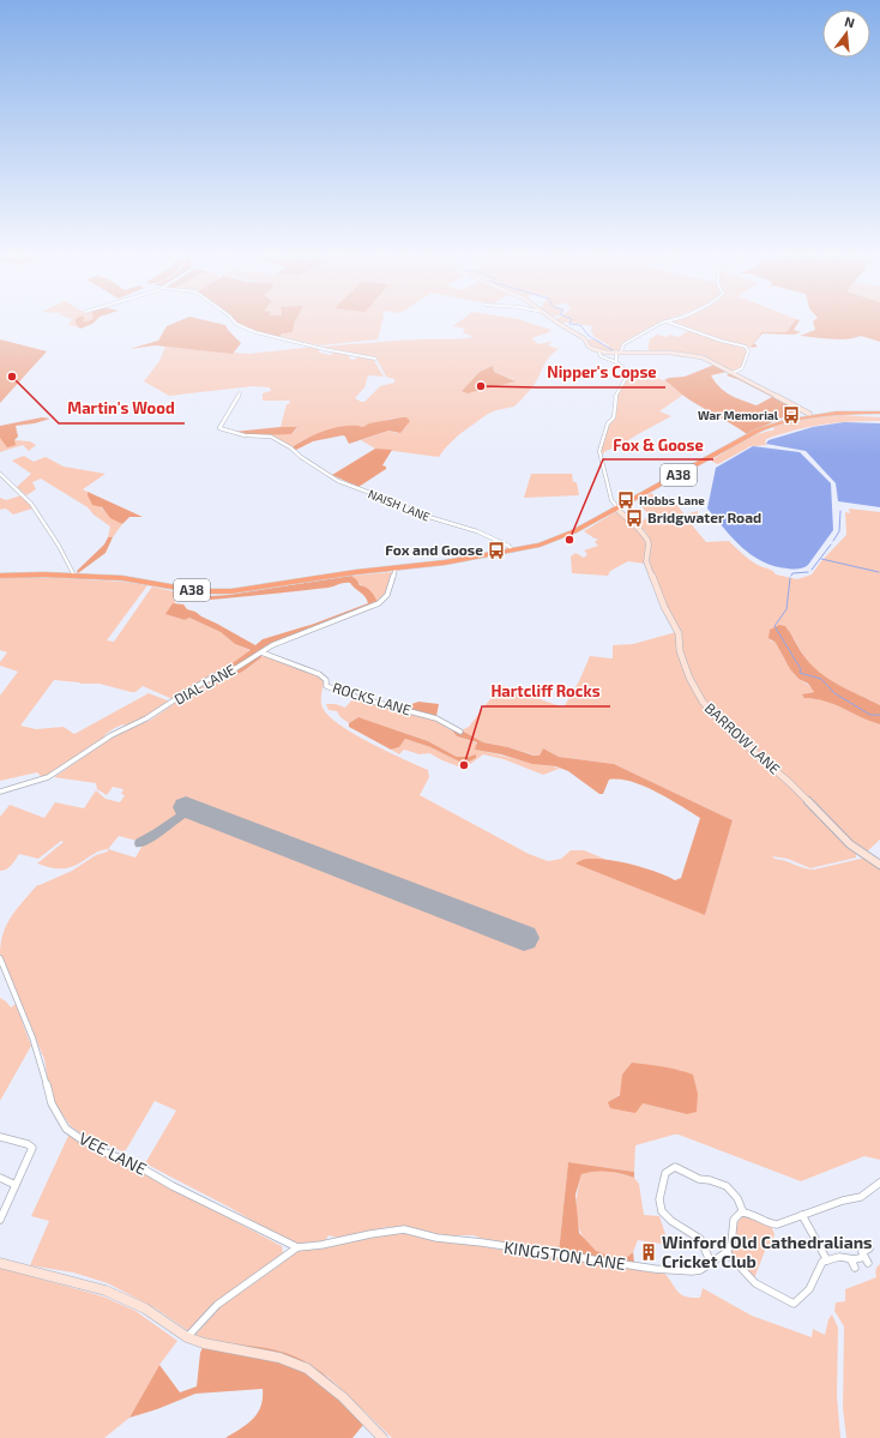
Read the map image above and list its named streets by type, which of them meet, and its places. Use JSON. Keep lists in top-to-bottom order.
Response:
{
  "streets": {
    "highway": ["A38"],
    "main road": ["BARROW LANE"],
    "street": [
      "NAISH LANE",
      "DIAL LANE",
      "ROCKS LANE",
      "VEE LANE",
      "KINGSTON LANE"
    ]
  },
  "crossings": [
    ["A38", "NAISH LANE"],
    ["A38", "DIAL LANE"],
    ["A38", "BARROW LANE"],
    ["DIAL LANE", "ROCKS LANE"],
    ["VEE LANE", "KINGSTON LANE"]
  ],
  "places": {
    "other": [
      "Martin's Wood",
      "Nipper's Copse",
      "Fox & Goose",
      "Hartcliff Rocks"
    ],
    "bus stop": [
      "War Memorial",
      "Hobbs Lane",
      "Bridgwater Road",
      "Fox and Goose"
    ],
    "building": ["Winford Old Cathedralians Cricket Club"]
  },
  "north": "top"
}
